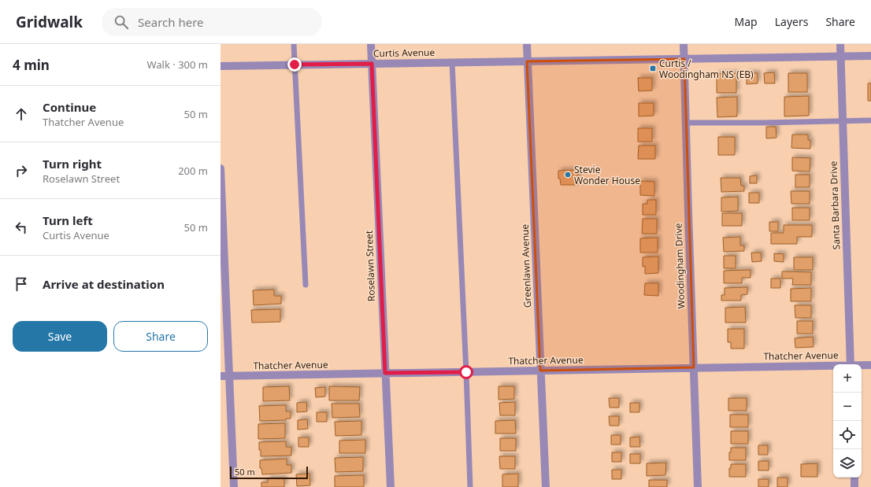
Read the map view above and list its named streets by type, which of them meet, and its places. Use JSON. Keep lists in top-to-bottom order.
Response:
{
  "streets": {
    "street": [
      "Curtis Avenue",
      "Santa Barbara Drive",
      "Roselawn Street",
      "Greenlawn Avenue",
      "Woodingham Drive",
      "Thatcher Avenue"
    ]
  },
  "crossings": [
    ["Curtis Avenue", "Santa Barbara Drive"],
    ["Curtis Avenue", "Roselawn Street"],
    ["Curtis Avenue", "Greenlawn Avenue"],
    ["Curtis Avenue", "Woodingham Drive"],
    ["Roselawn Street", "Thatcher Avenue"],
    ["Greenlawn Avenue", "Thatcher Avenue"],
    ["Woodingham Drive", "Thatcher Avenue"]
  ],
  "places": {
    "transit": ["Curtis / Woodingham NS (EB)"],
    "other": ["Stevie Wonder House"]
  },
  "scale_bar": "50 m",
  "page": {
    "header": "Gridwalk",
    "search": "Search here",
    "nav": ["Map", "Layers", "Share"],
    "heading": ["4 min", "Walk · 300 m"],
    "list": [
      ["Continue", "Thatcher Avenue", "50 m"],
      ["Turn right", "Roselawn Street", "200 m"],
      ["Turn left", "Curtis Avenue", "50 m"],
      "Arrive at destination"
    ],
    "buttons": ["Save", "Share"],
    "map_buttons": ["+", "−"],
    "scale": "50 m"
  }
}
